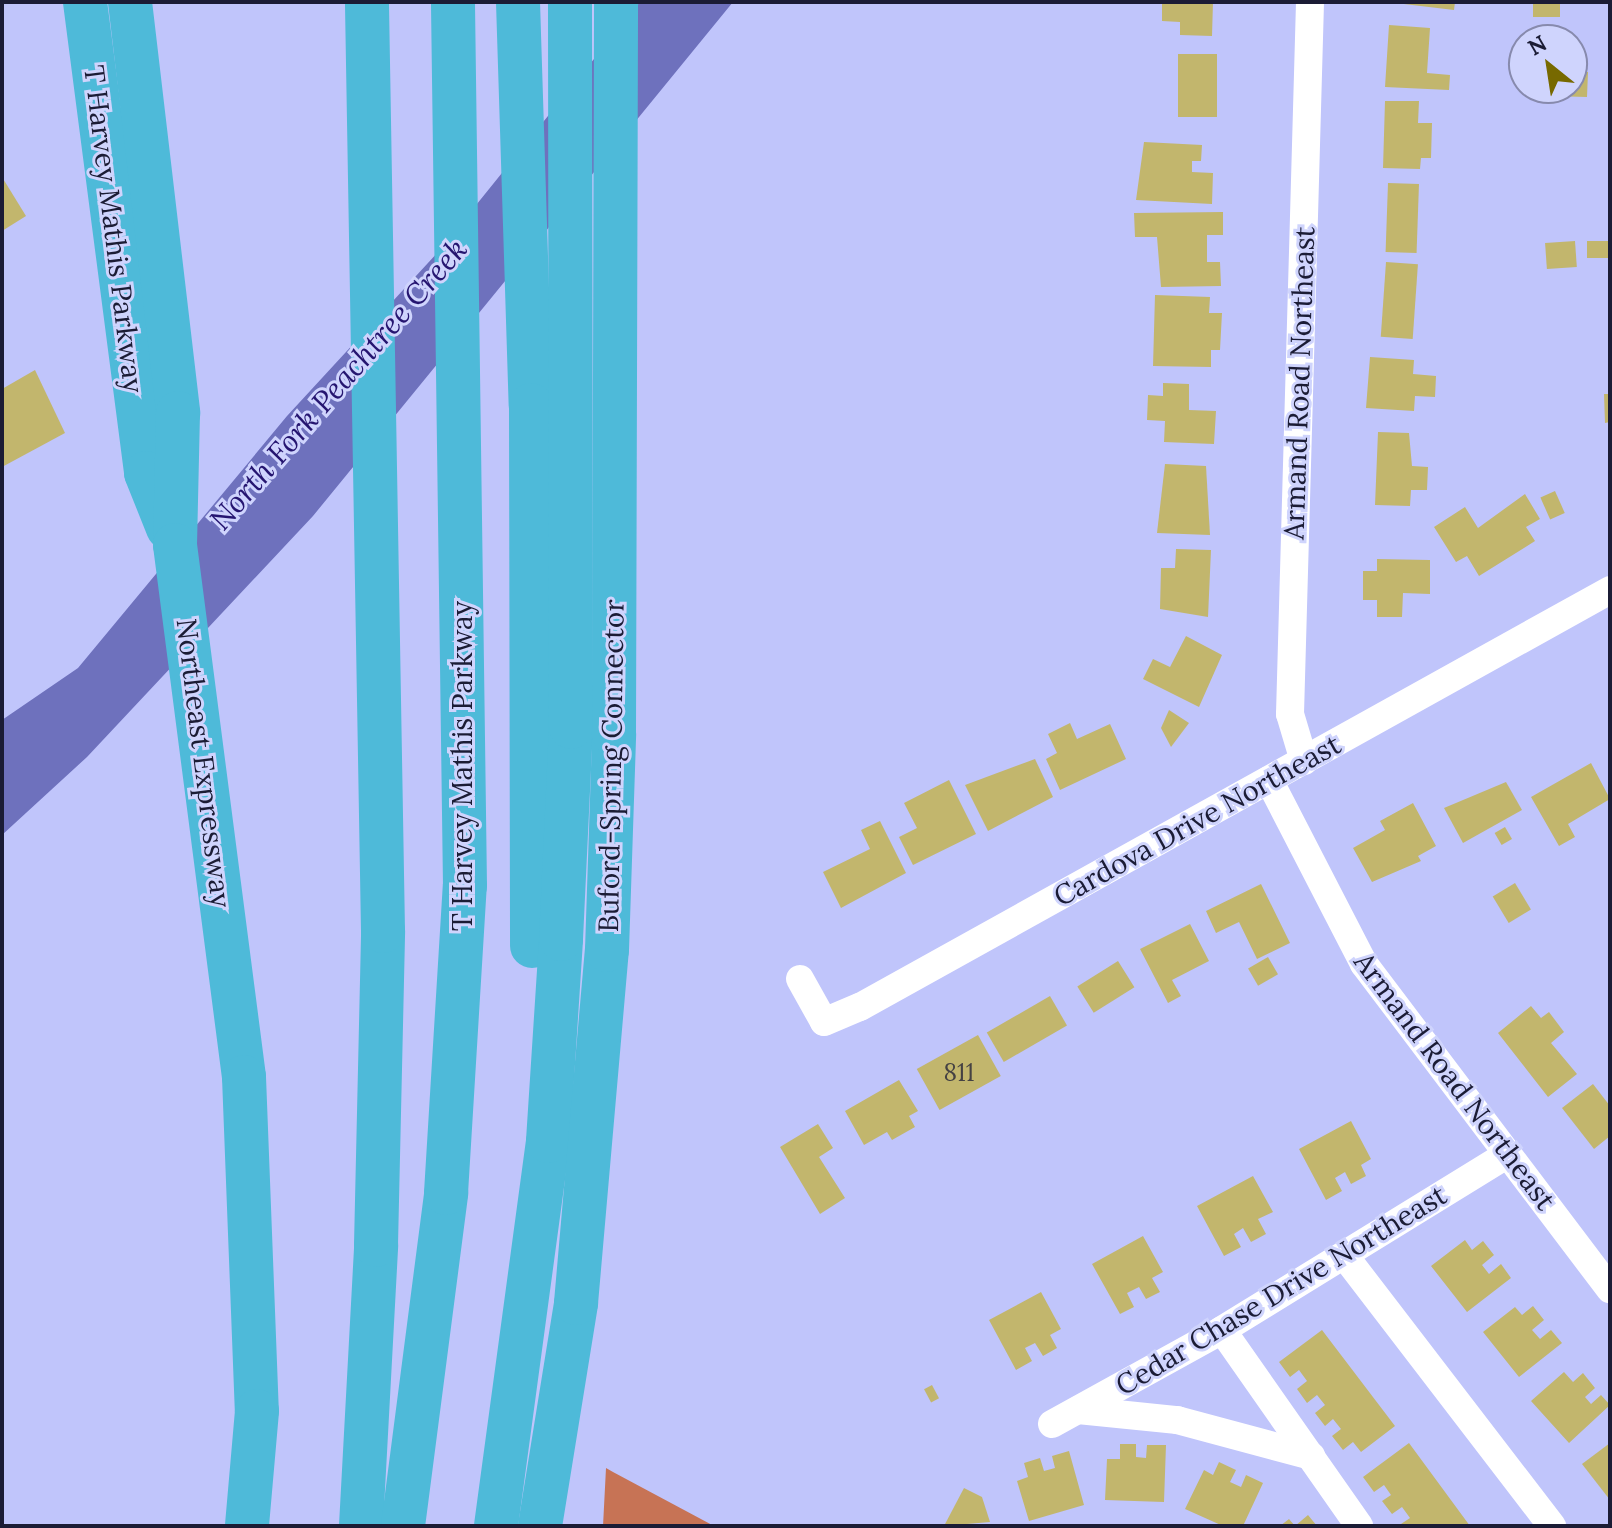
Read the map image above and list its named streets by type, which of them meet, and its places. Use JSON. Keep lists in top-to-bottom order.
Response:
{
  "streets": {
    "highway": ["T Harvey Mathis Parkway", "Northeast Expressway", "Buford-Spring Connector"],
    "street": ["Armand Road Northeast", "Cardova Drive Northeast", "Cedar Chase Drive Northeast"]
  },
  "crossings": [
    ["T Harvey Mathis Parkway", "Northeast Expressway"],
    ["Armand Road Northeast", "Cardova Drive Northeast"],
    ["Armand Road Northeast", "Cedar Chase Drive Northeast"]
  ],
  "water": ["North Fork Peachtree Creek"],
  "house_numbers": ["811"],
  "north": "top left"
}
